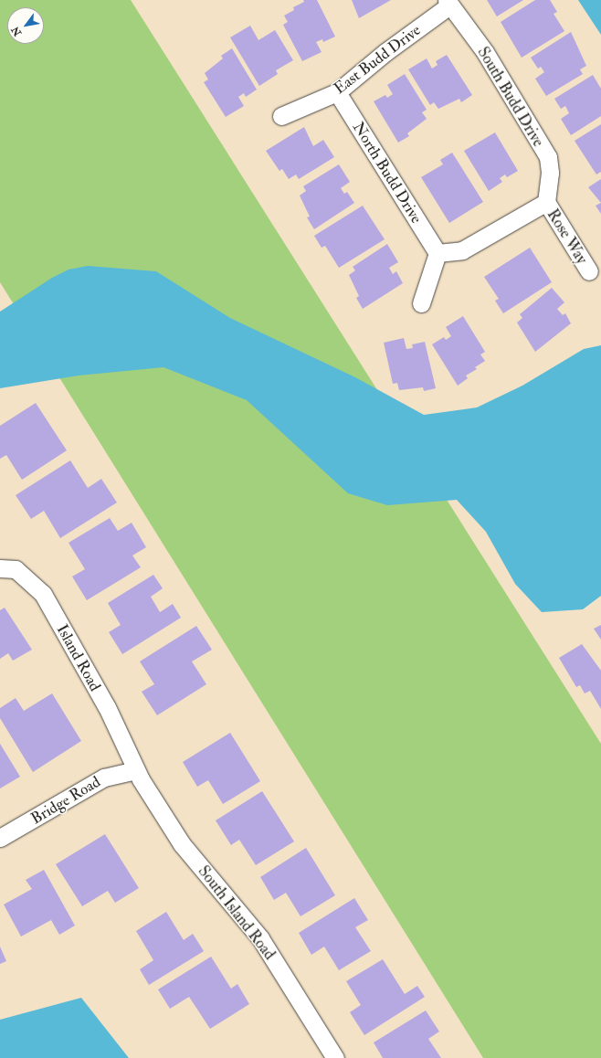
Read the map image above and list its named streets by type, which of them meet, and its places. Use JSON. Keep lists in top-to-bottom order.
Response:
{
  "streets": {
    "street": [
      "East Budd Drive",
      "South Budd Drive",
      "North Budd Drive",
      "Rose Way",
      "Island Road",
      "Bridge Road",
      "South Island Road"
    ]
  },
  "crossings": [
    ["East Budd Drive", "South Budd Drive"],
    ["East Budd Drive", "North Budd Drive"],
    ["South Budd Drive", "Rose Way"],
    ["Island Road", "Bridge Road"],
    ["Island Road", "South Island Road"],
    ["Bridge Road", "South Island Road"]
  ],
  "north": "bottom left"
}
